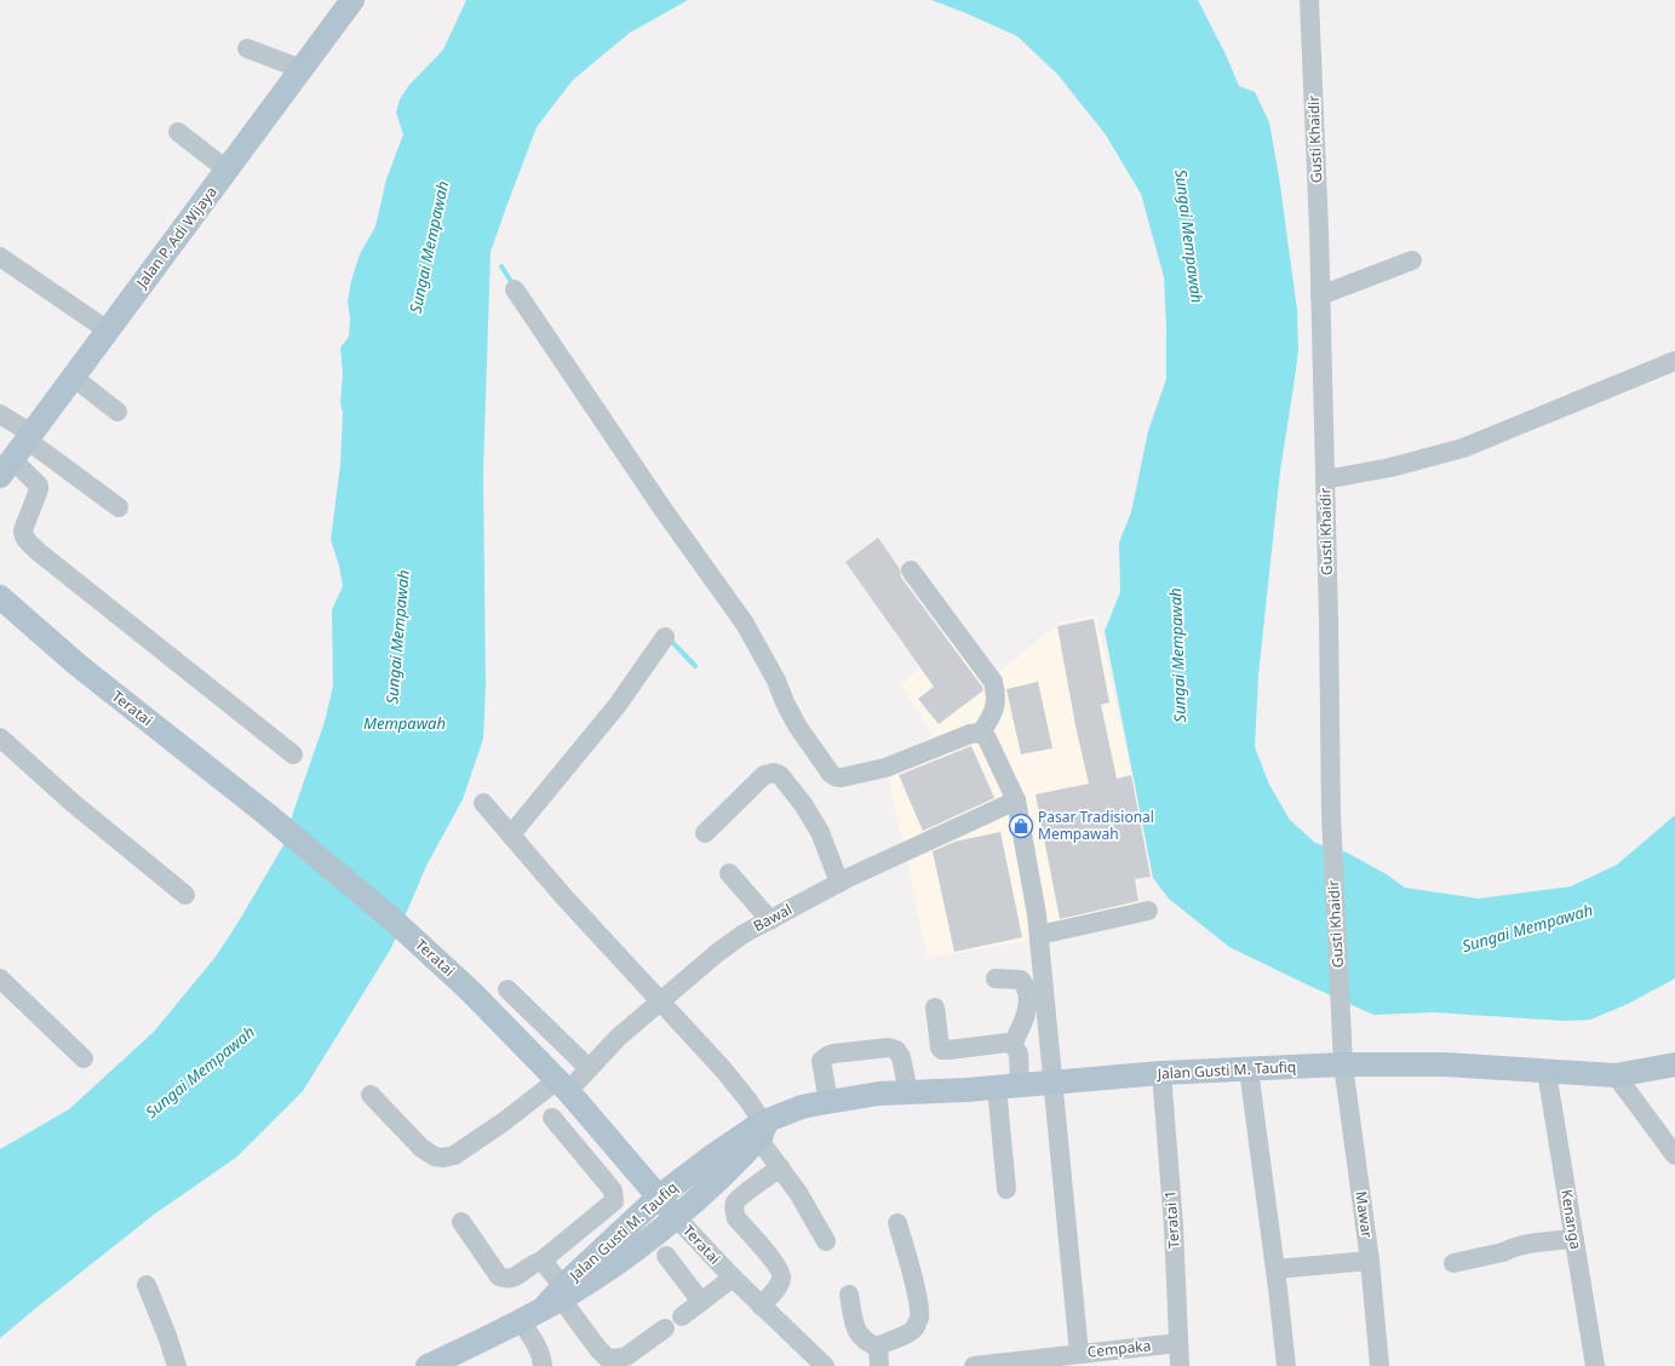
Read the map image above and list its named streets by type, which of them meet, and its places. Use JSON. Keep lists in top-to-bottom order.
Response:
{
  "streets": {
    "main road": ["Jalan P. Adi Wijaya", "Teratai", "Jalan Gusti M. Taufiq"],
    "street": [
      "Gusti Khaidir",
      "Bawal",
      "Mawar",
      "Teratai 1",
      "Kenanga",
      "Cempaka"
    ]
  },
  "crossings": [
    ["Gusti Khaidir", "Jalan Gusti M. Taufiq"],
    ["Gusti Khaidir", "Mawar"],
    ["Teratai", "Bawal"],
    ["Teratai", "Jalan Gusti M. Taufiq"],
    ["Jalan Gusti M. Taufiq", "Mawar"],
    ["Jalan Gusti M. Taufiq", "Teratai 1"],
    ["Jalan Gusti M. Taufiq", "Kenanga"],
    ["Teratai 1", "Cempaka"]
  ],
  "water": ["Sungai Mempawah", "Mempawah"],
  "places": {
    "shop": ["Pasar Tradisional Mempawah"]
  }
}
